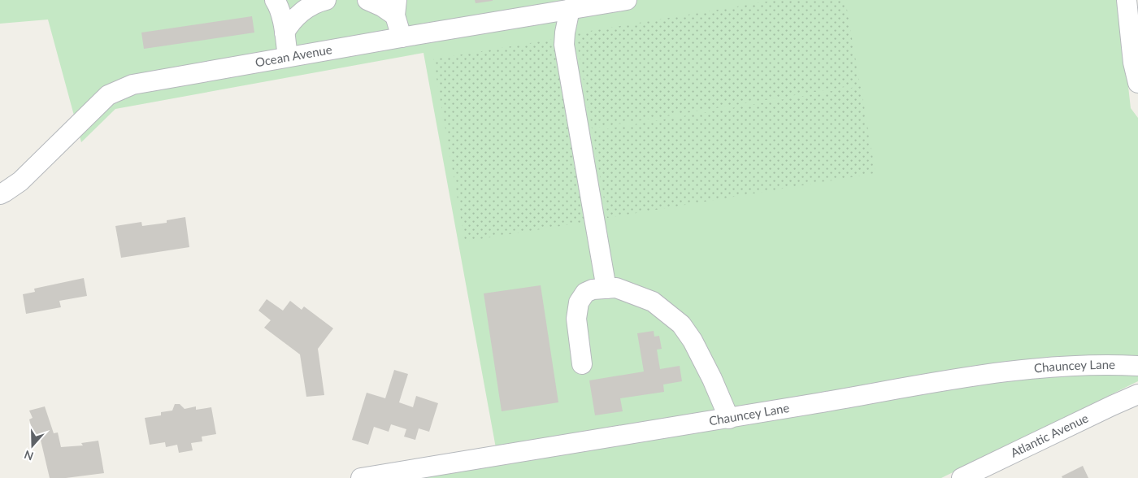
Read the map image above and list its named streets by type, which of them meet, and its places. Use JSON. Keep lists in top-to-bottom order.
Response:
{
  "streets": {
    "street": ["Ocean Avenue", "Chauncey Lane", "Atlantic Avenue"]
  },
  "north": "bottom"
}
